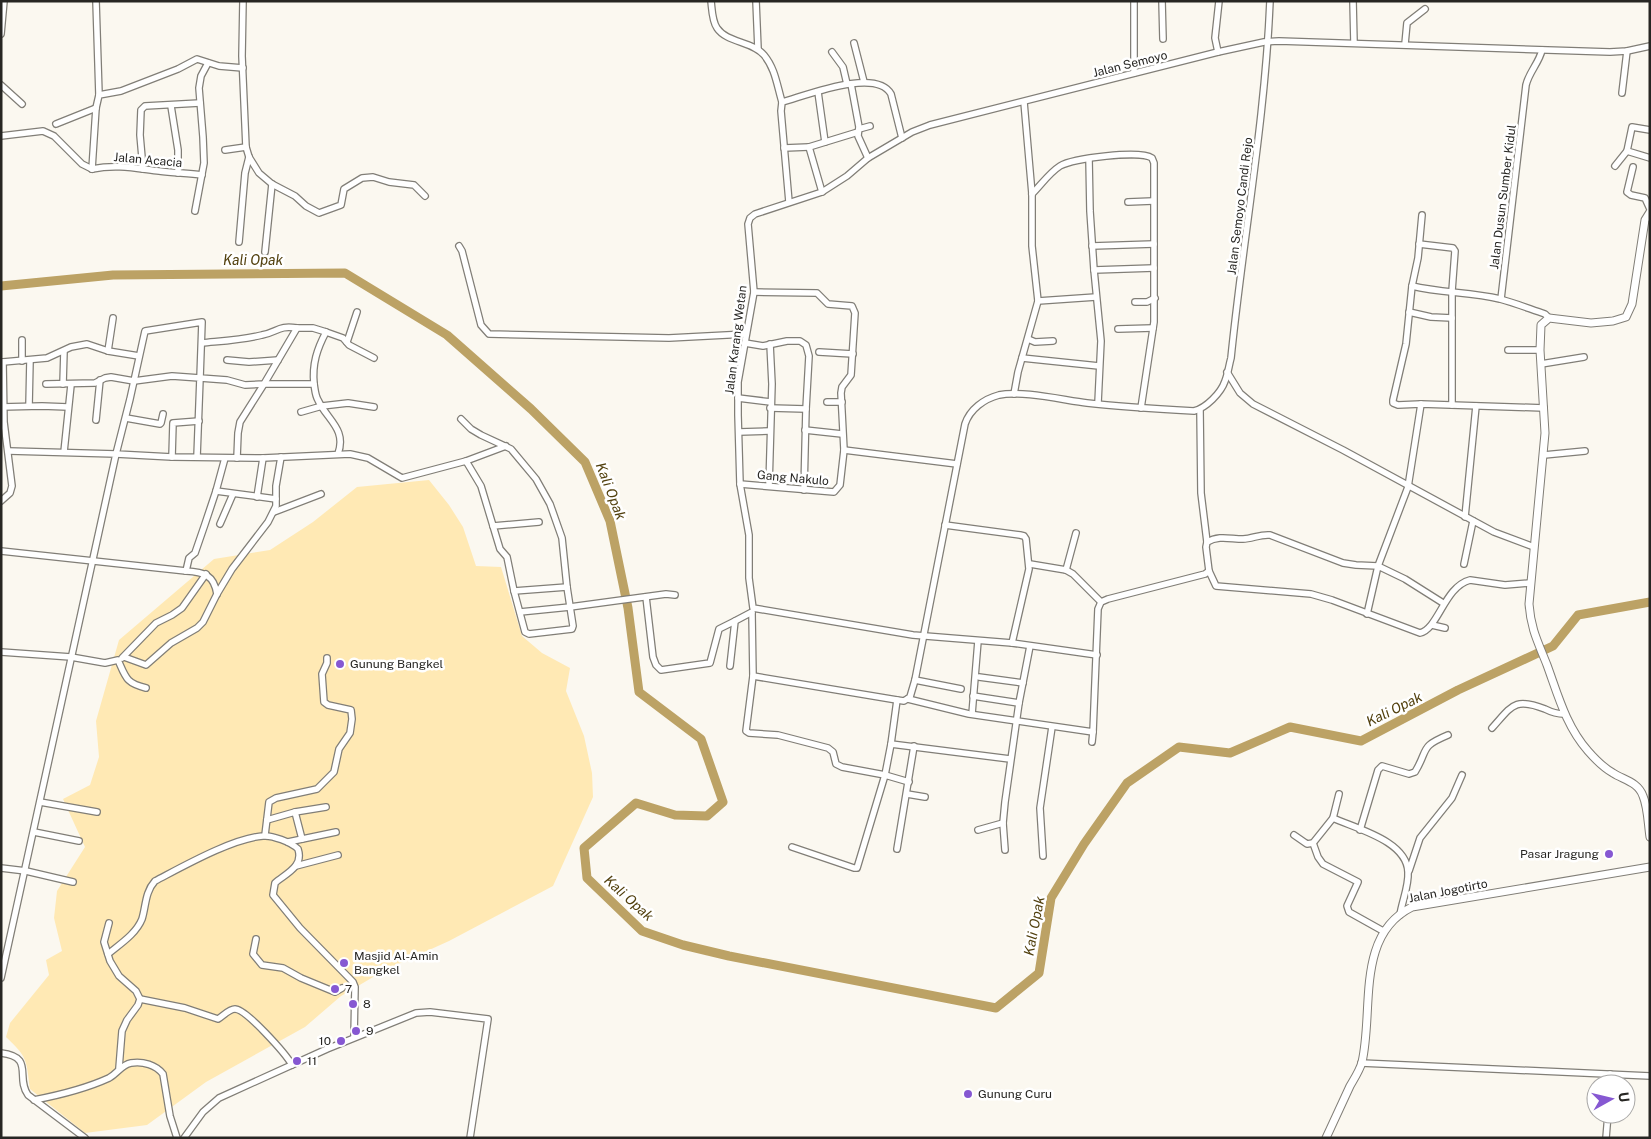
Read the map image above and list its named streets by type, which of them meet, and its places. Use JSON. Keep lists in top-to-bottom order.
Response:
{
  "streets": {
    "street": [
      "Jalan Semoyo",
      "Jalan Acacia",
      "Jalan Dusun Sumber Kidul",
      "Jalan Semoyo Candi Rejo",
      "Jalan Karang Wetan",
      "Gang Nakulo",
      "Jalan Jogotirto"
    ]
  },
  "crossings": [
    ["Jalan Semoyo", "Jalan Dusun Sumber Kidul"],
    ["Jalan Semoyo", "Jalan Semoyo Candi Rejo"],
    ["Jalan Semoyo", "Jalan Karang Wetan"],
    ["Jalan Karang Wetan", "Gang Nakulo"]
  ],
  "water": ["Kali Opak"],
  "places": [
    "Gunung Bangkel",
    "Pasar Jragung",
    "Masjid Al-Amin Bangkel",
    "7",
    "8",
    "9",
    "10",
    "11",
    "Gunung Curu"
  ],
  "north": "right"
}
